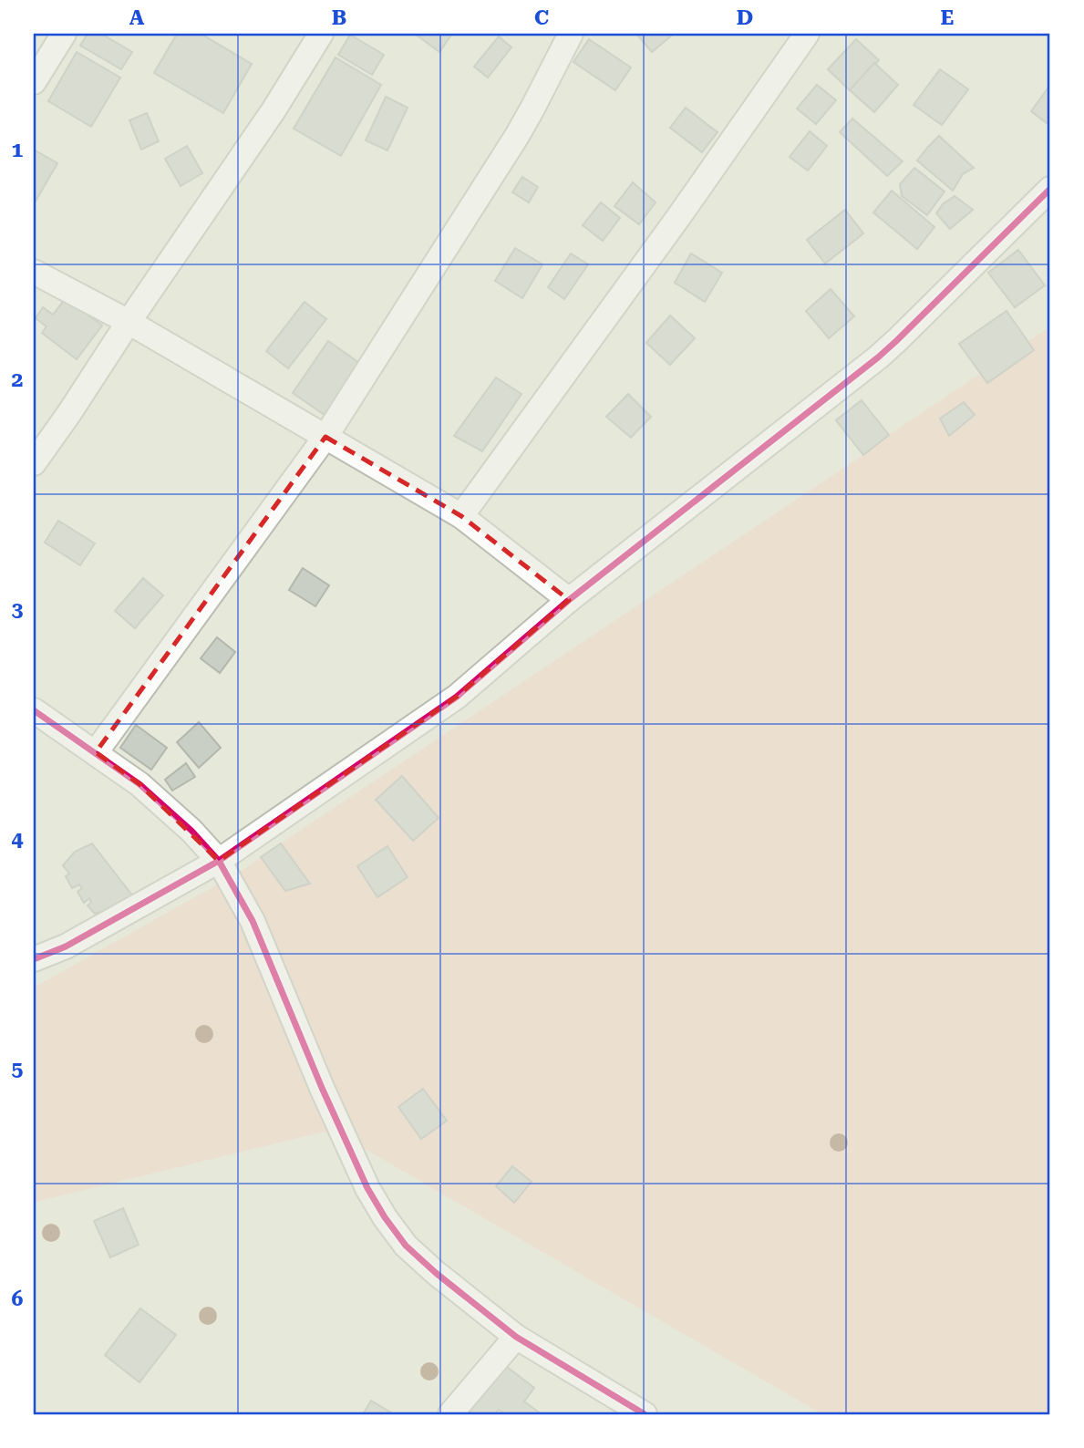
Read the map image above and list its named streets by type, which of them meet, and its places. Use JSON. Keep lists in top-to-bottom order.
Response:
{
  "grid": {
    "columns": [
      "A",
      "B",
      "C",
      "D",
      "E"
    ],
    "rows": [
      "1",
      "2",
      "3",
      "4",
      "5",
      "6"
    ]
  }
}
